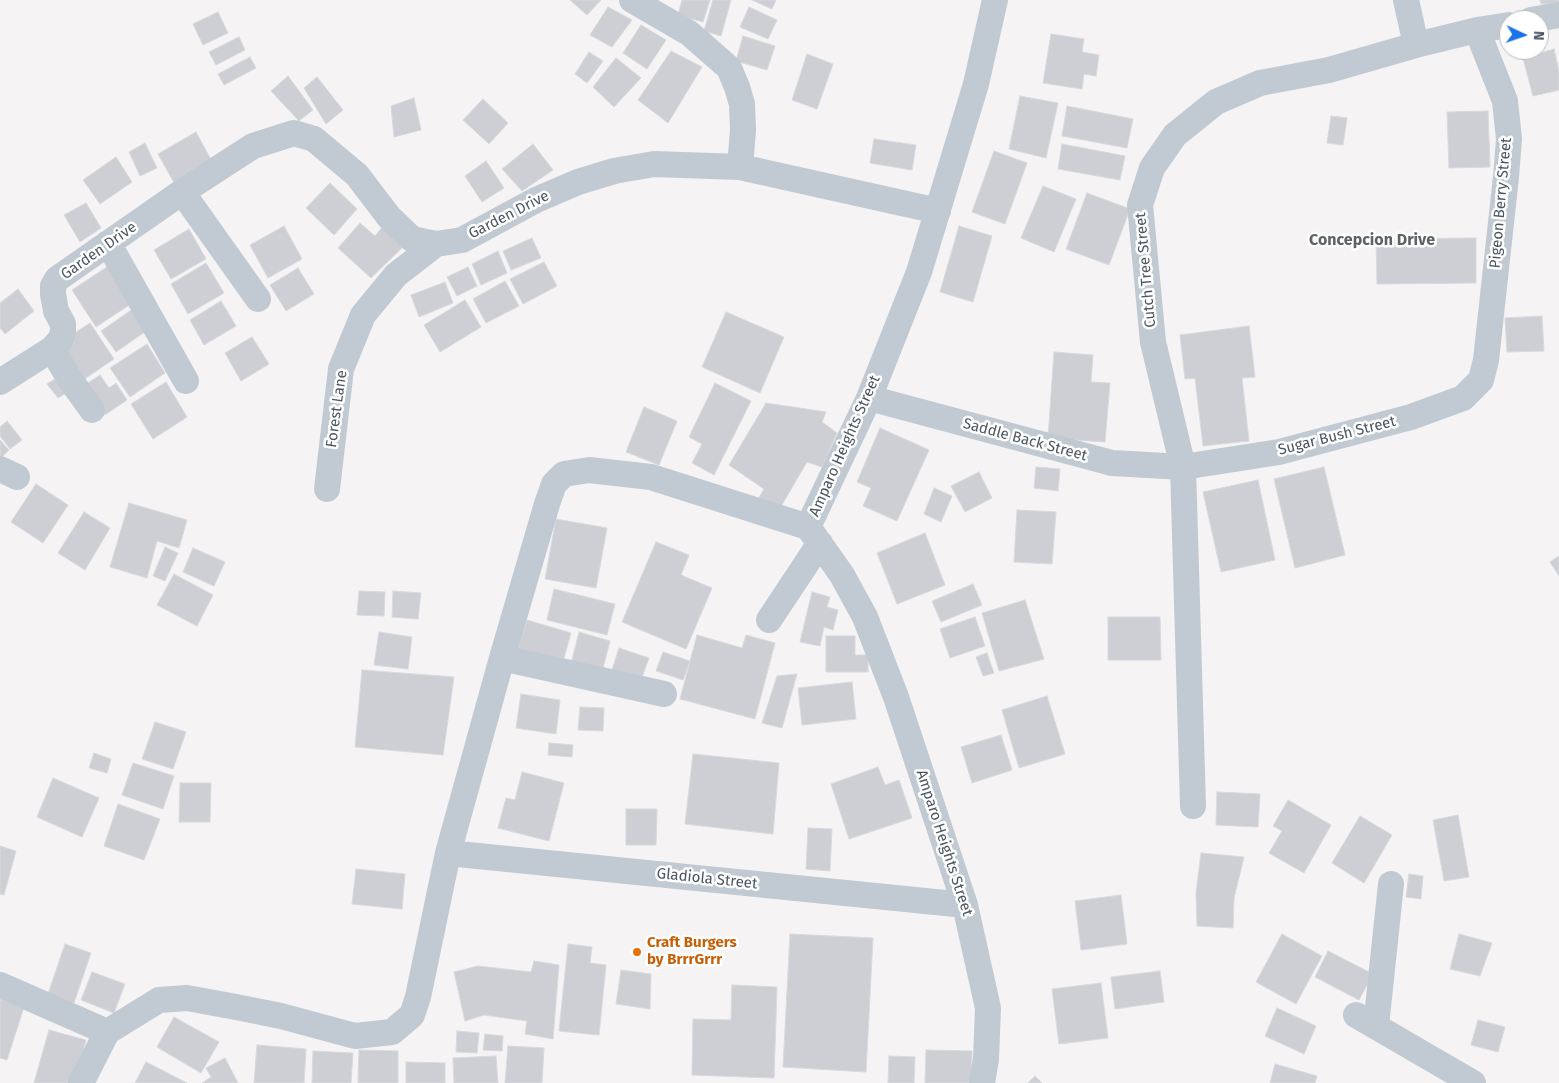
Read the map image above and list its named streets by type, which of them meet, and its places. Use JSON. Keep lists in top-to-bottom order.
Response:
{
  "streets": {
    "street": [
      "Pigeon Berry Street",
      "Garden Drive",
      "Cutch Tree Street",
      "Forest Lane",
      "Sugar Bush Street",
      "Saddle Back Street",
      "Amparo Heights Street",
      "Gladiola Street"
    ]
  },
  "crossings": [
    ["Pigeon Berry Street", "Cutch Tree Street"],
    ["Pigeon Berry Street", "Sugar Bush Street"],
    ["Garden Drive", "Forest Lane"],
    ["Garden Drive", "Amparo Heights Street"],
    ["Cutch Tree Street", "Sugar Bush Street"],
    ["Cutch Tree Street", "Saddle Back Street"],
    ["Sugar Bush Street", "Saddle Back Street"],
    ["Saddle Back Street", "Amparo Heights Street"],
    ["Amparo Heights Street", "Gladiola Street"]
  ],
  "districts": ["Concepcion Drive"],
  "places": ["Craft Burgers by BrrrGrrr"],
  "north": "right"
}
